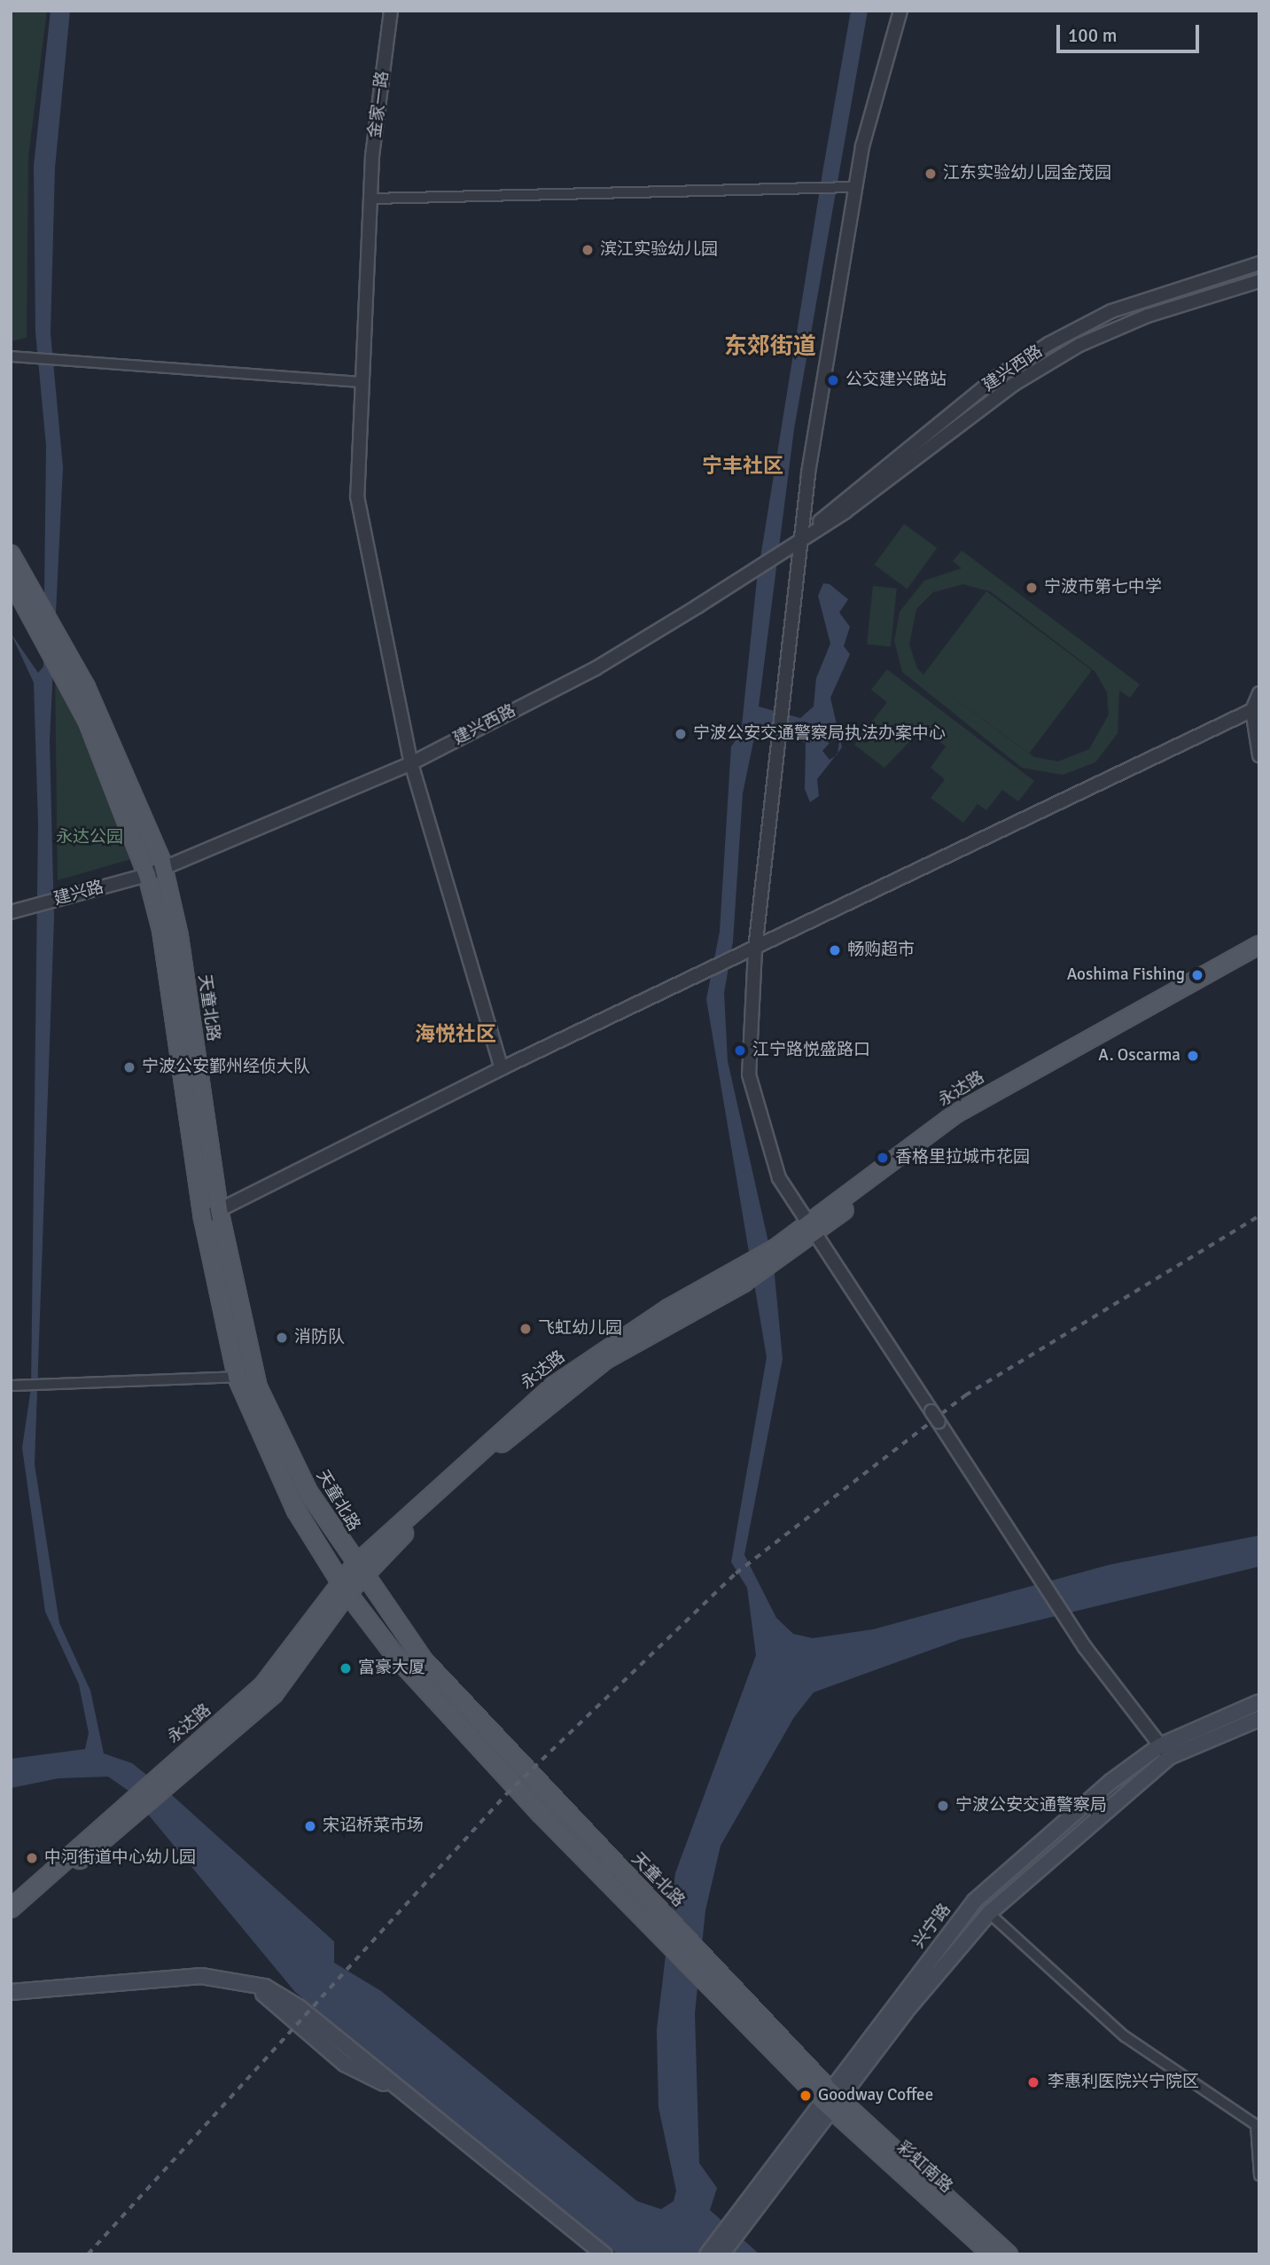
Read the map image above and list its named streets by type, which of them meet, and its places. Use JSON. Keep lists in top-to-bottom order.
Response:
{
  "streets": {
    "main road": [
      "天童北路",
      "永达路",
      "兴宁路",
      "彩虹南路"
    ],
    "street": ["金家一路", "建兴西路", "建兴路"]
  },
  "crossings": [
    ["金家一路", "建兴西路"],
    ["建兴西路", "建兴路"],
    ["建兴西路", "天童北路"],
    ["建兴路", "天童北路"],
    ["天童北路", "永达路"],
    ["天童北路", "兴宁路"],
    ["天童北路", "彩虹南路"],
    ["兴宁路", "彩虹南路"]
  ],
  "districts": ["东郊街道", "宁丰社区", "海悦社区"],
  "parks": ["永达公园"],
  "places": [
    "江东实验幼儿园金茂园",
    "滨江实验幼儿园",
    "公交建兴路站",
    "宁波市第七中学",
    "宁波公安交通警察局执法办案中心",
    "畅购超市",
    "Aoshima Fishing",
    "江宁路悦盛路口",
    "A. Oscarma",
    "宁波公安鄞州经侦大队",
    "香格里拉城市花园",
    "飞虹幼儿园",
    "消防队",
    "富豪大厦",
    "宁波公安交通警察局",
    "宋诏桥菜市场",
    "中河街道中心幼儿园",
    "李惠利医院兴宁院区",
    "Goodway Coffee"
  ],
  "scale_bar": "100 m"
}
